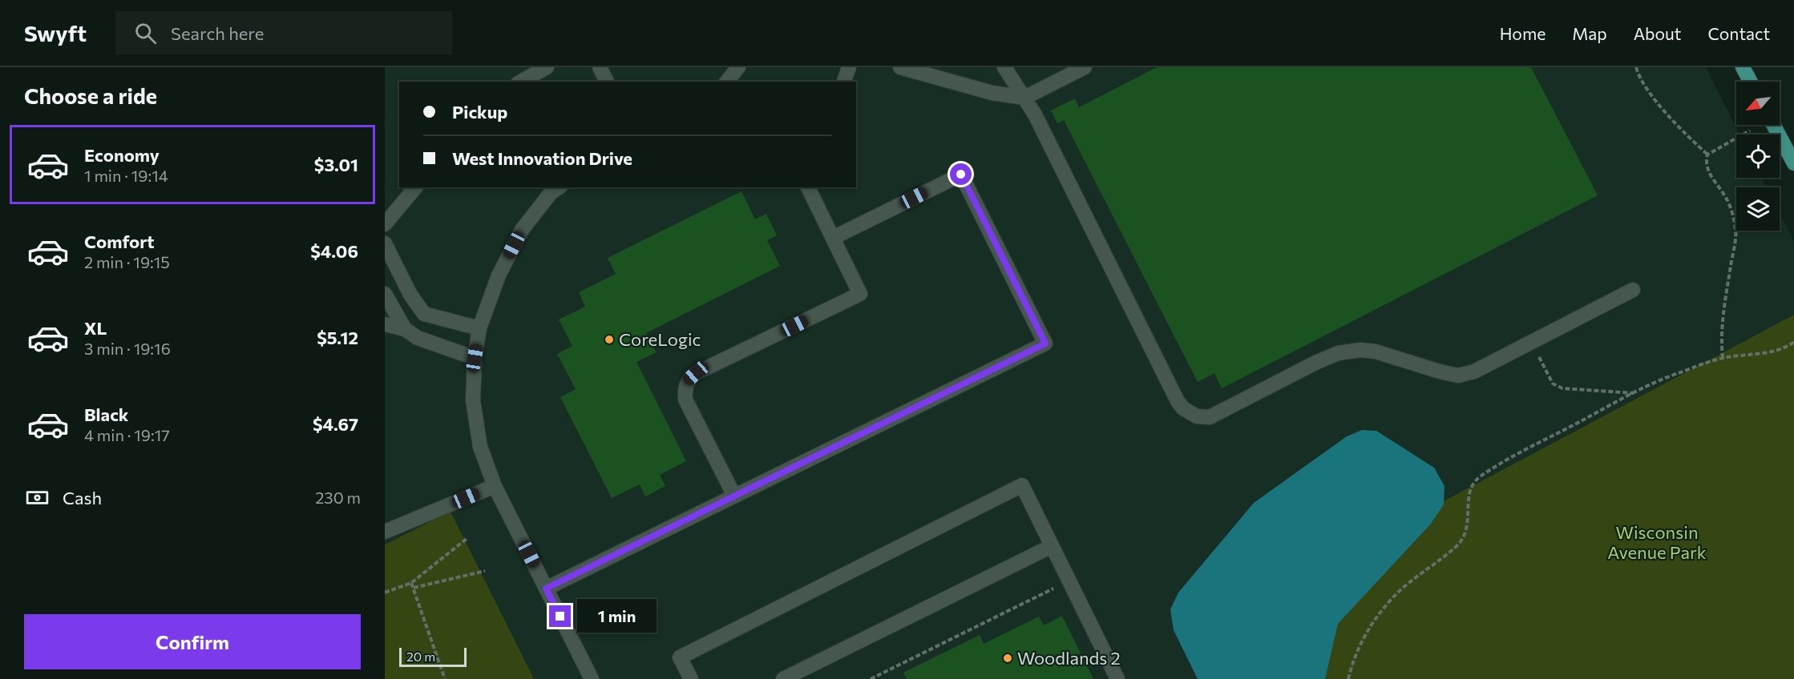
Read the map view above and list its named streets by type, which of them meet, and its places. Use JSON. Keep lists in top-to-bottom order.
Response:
{
  "parks": ["Wisconsin Avenue Park"],
  "places": ["CoreLogic", "Woodlands 2"],
  "scale_bar": "20 m",
  "north": "bottom left",
  "page": {
    "header": "Swyft",
    "search": "Search here",
    "nav": [
      "Home",
      "Map",
      "About",
      "Contact"
    ],
    "heading": "Choose a ride",
    "banner": ["Pickup", "West Innovation Drive"],
    "list": [
      {
        "name": "Economy",
        "note": "1 min · 19:14",
        "value": "$3.01"
      },
      {
        "name": "Comfort",
        "note": "2 min · 19:15",
        "value": "$4.06"
      },
      {
        "name": "XL",
        "note": "3 min · 19:16",
        "value": "$5.12"
      },
      {
        "name": "Black",
        "note": "4 min · 19:17",
        "value": "$4.67"
      }
    ],
    "pay": ["Cash", "230 m"],
    "bubble": "1 min",
    "buttons": "Confirm",
    "scale": "20 m"
  }
}
